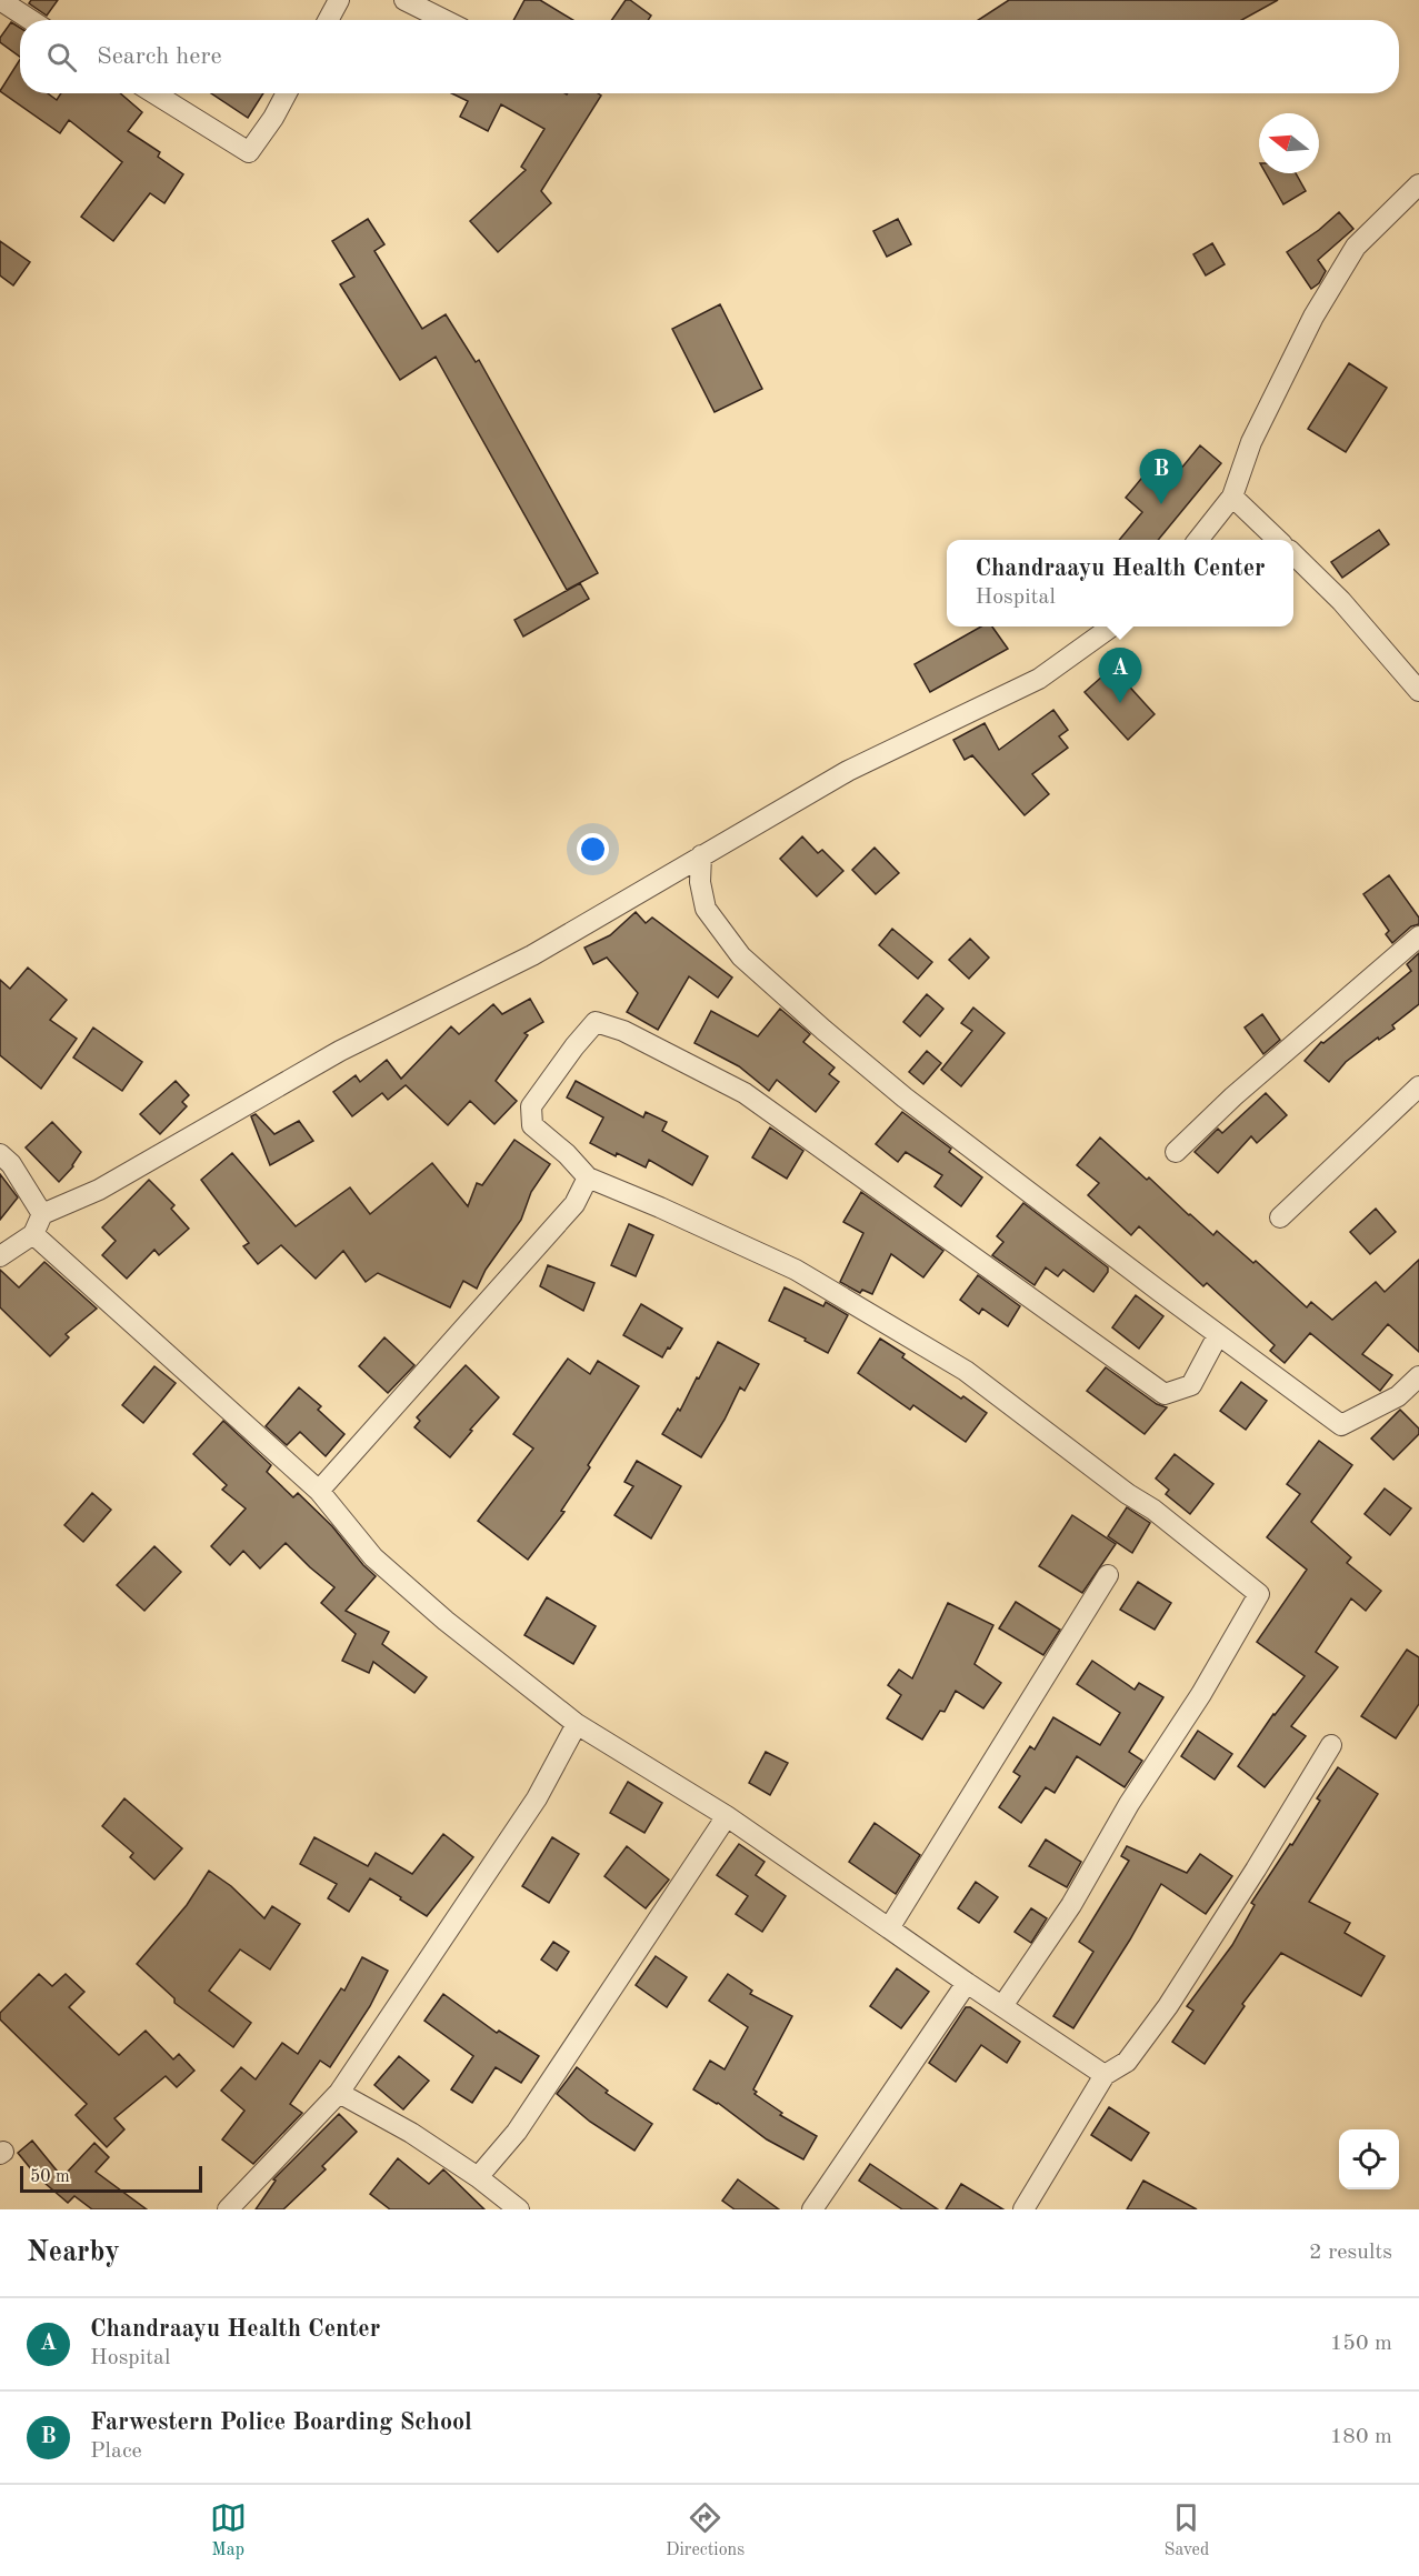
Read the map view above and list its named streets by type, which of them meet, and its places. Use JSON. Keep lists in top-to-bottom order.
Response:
{
  "scale_bar": "50 m",
  "north": "left",
  "page": {
    "search": "Search here",
    "pins": ["B", "A"],
    "popup": ["Chandraayu Health Center", "Hospital"],
    "scale": "50 m",
    "heading": ["Nearby", "2 results"],
    "list": [
      {
        "mark": "A",
        "name": "Chandraayu Health Center",
        "note": "Hospital",
        "value": "150 m"
      },
      {
        "mark": "B",
        "name": "Farwestern Police Boarding School",
        "note": "Place",
        "value": "180 m"
      }
    ],
    "nav": ["Map", "Directions", "Saved"]
  }
}
